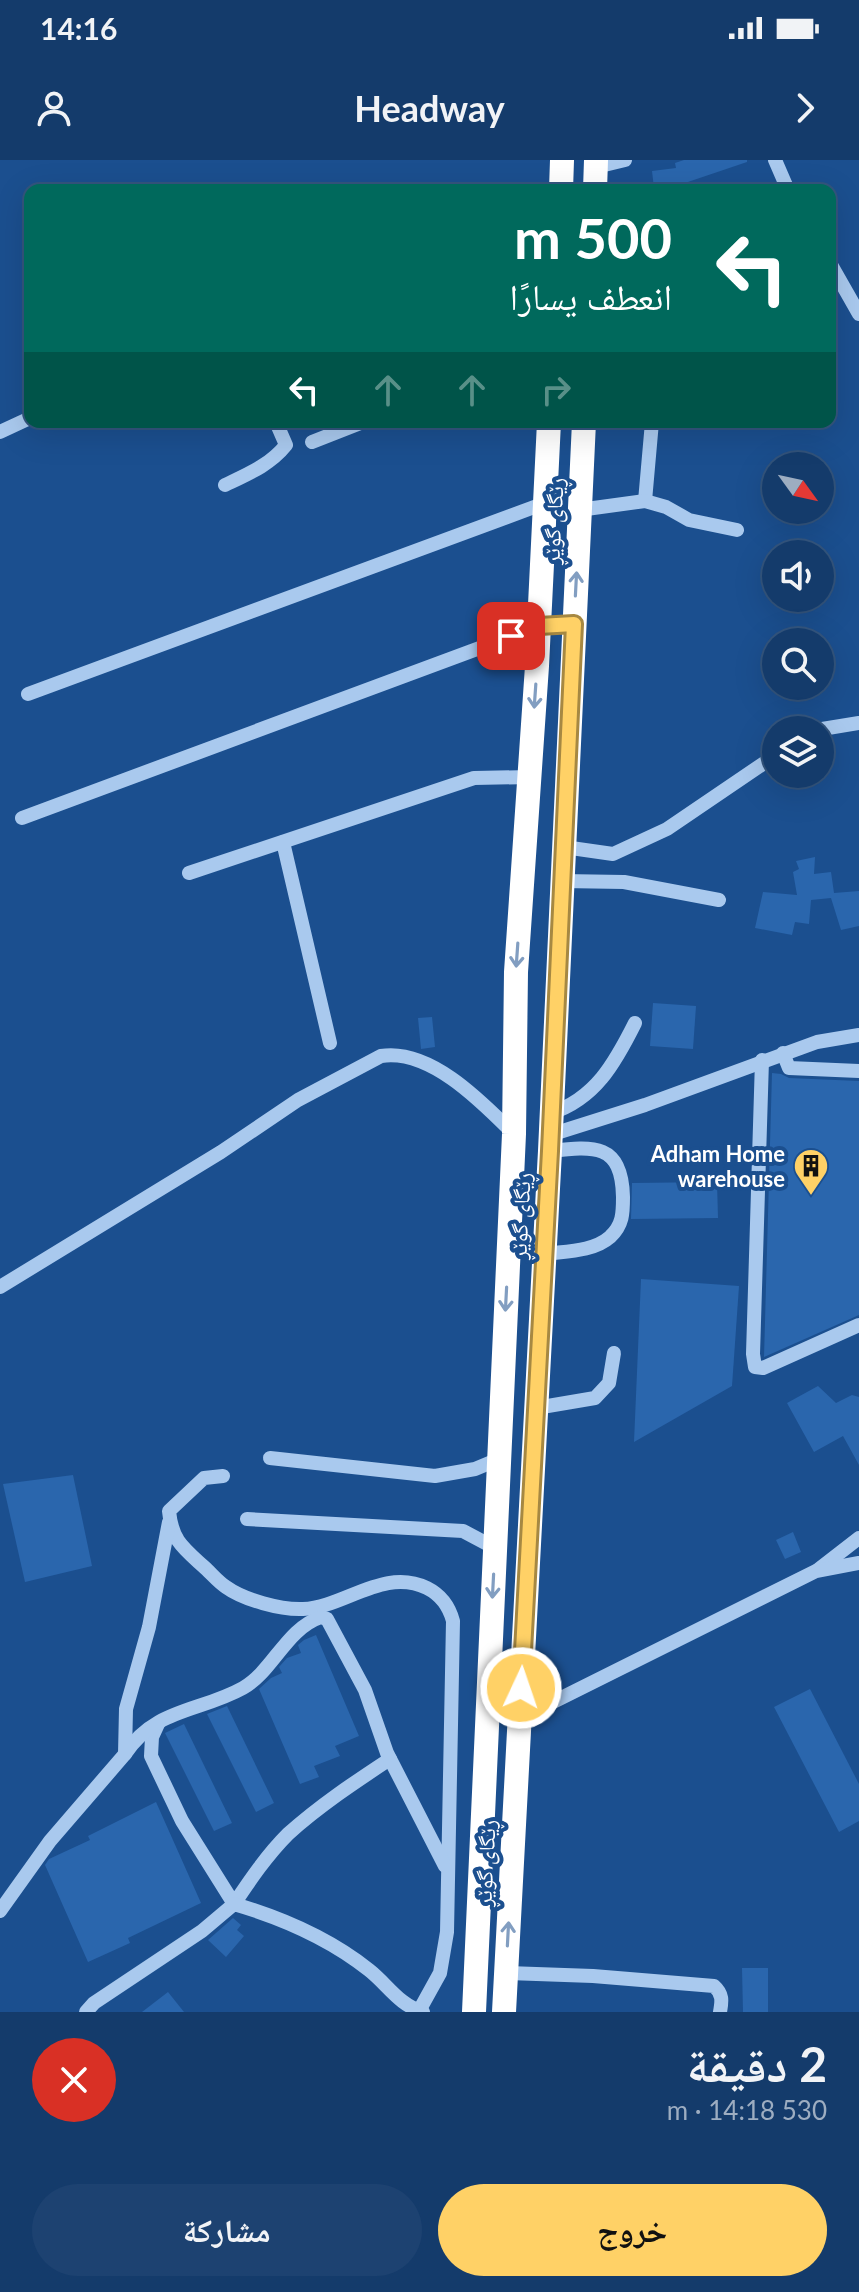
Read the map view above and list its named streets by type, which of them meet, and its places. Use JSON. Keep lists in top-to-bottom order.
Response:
{
  "streets": {
    "highway": ["ڕێگای گوێڕ"]
  },
  "places": {
    "building": ["Adham Home warehouse"]
  },
  "north": "bottom right",
  "page": {
    "status": "14:16",
    "header": "Headway",
    "turn": ["500 m", "انعطف يسارًا"],
    "heading": ["2 دقيقة", "530 m · 14:18"],
    "buttons": ["خروج", "مشاركة"]
  }
}
